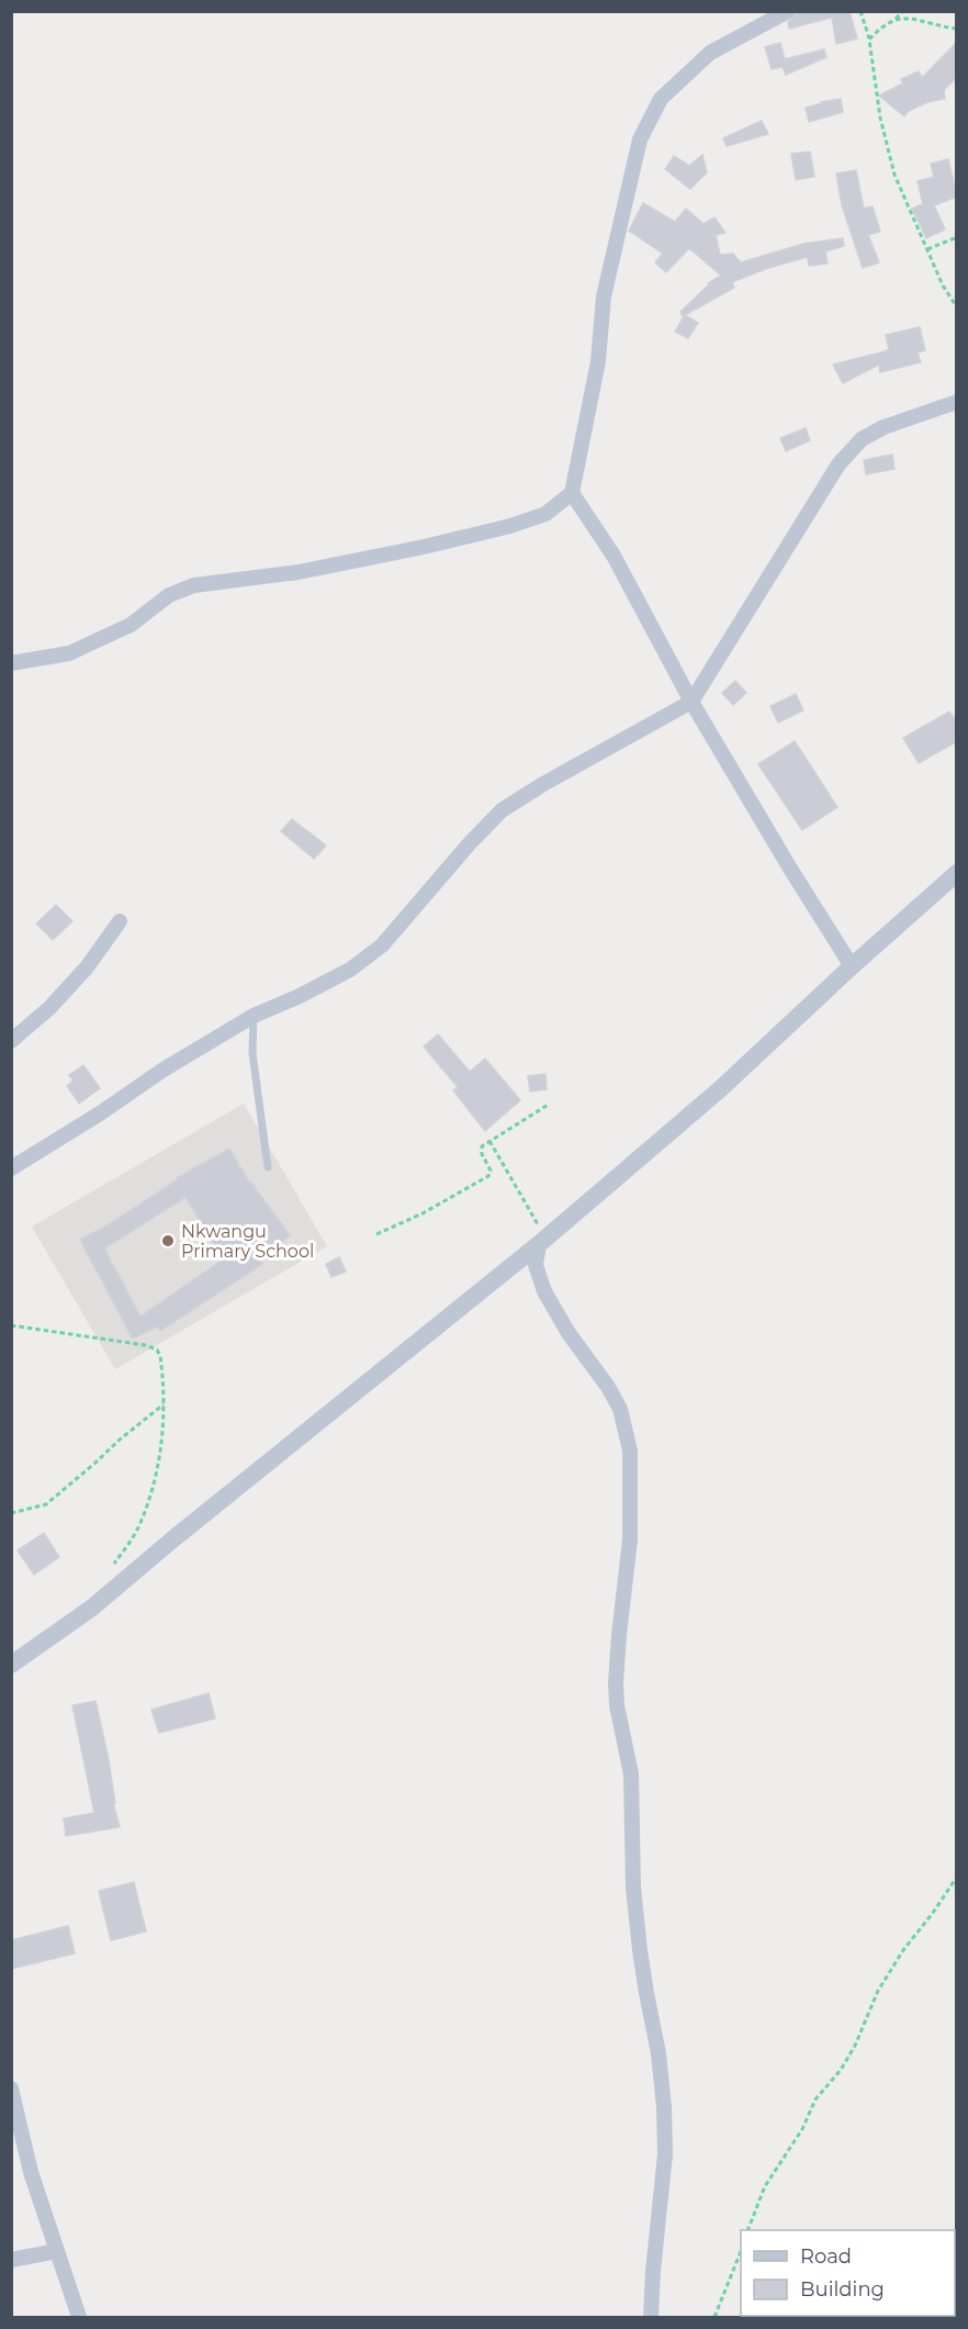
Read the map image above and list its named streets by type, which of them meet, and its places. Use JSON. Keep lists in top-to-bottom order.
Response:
{
  "places": ["Nkwangu Primary School"],
  "legend": ["Road", "Building"]
}
